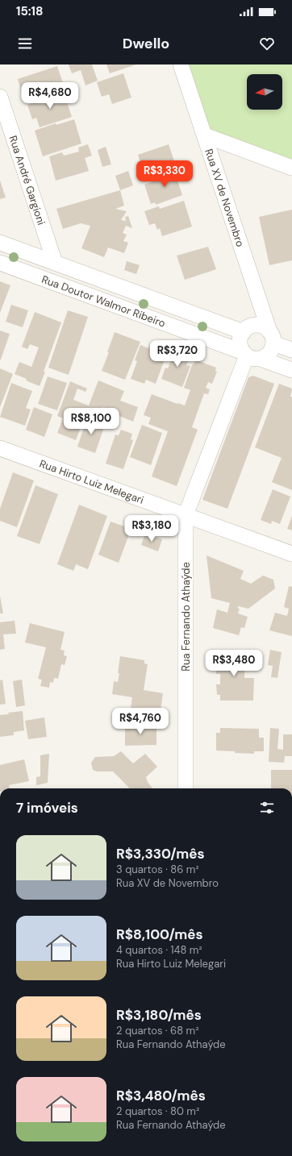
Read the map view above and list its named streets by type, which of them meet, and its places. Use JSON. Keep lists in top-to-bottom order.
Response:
{
  "streets": {
    "street": [
      "Rua André Gargioni",
      "Rua XV de Novembro",
      "Rua Doutor Walmor Ribeiro",
      "Rua Hirto Luiz Melegari",
      "Rua Fernando Athaýde"
    ]
  },
  "crossings": [
    ["Rua André Gargioni", "Rua Doutor Walmor Ribeiro"],
    ["Rua XV de Novembro", "Rua Doutor Walmor Ribeiro"],
    ["Rua XV de Novembro", "Rua Fernando Athaýde"],
    ["Rua Doutor Walmor Ribeiro", "Rua Fernando Athaýde"],
    ["Rua Hirto Luiz Melegari", "Rua Fernando Athaýde"]
  ],
  "north": "left",
  "page": {
    "status": "15:18",
    "header": "Dwello",
    "price": [
      "R$4,680",
      "R$3,330",
      "R$3,720",
      "R$8,100",
      "R$3,180",
      "R$3,480",
      "R$4,760"
    ],
    "heading": "7 imóveis",
    "list": [
      {
        "name": "R$3,330/mês",
        "note": "3 quartos · 86 m² · Rua XV de Novembro"
      },
      {
        "name": "R$8,100/mês",
        "note": "4 quartos · 148 m² · Rua Hirto Luiz Melegari"
      },
      {
        "name": "R$3,180/mês",
        "note": "2 quartos · 68 m² · Rua Fernando Athaýde"
      },
      {
        "name": "R$3,480/mês",
        "note": "2 quartos · 80 m² · Rua Fernando Athaýde"
      }
    ]
  }
}
